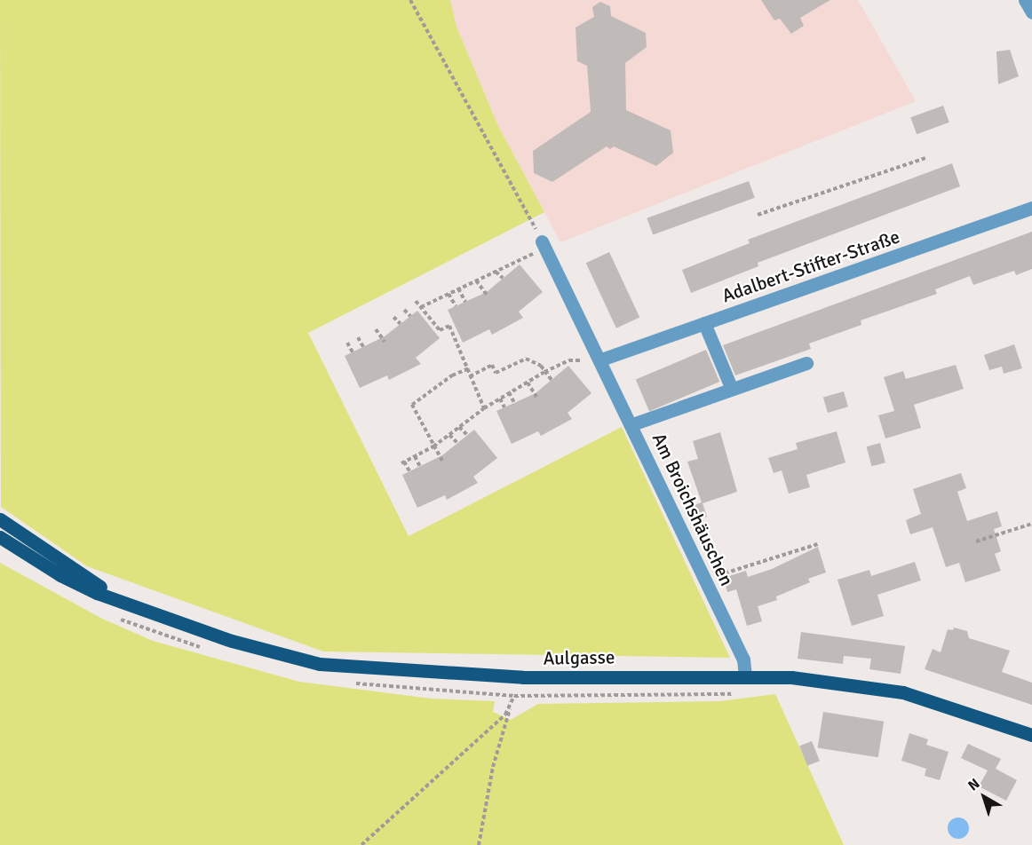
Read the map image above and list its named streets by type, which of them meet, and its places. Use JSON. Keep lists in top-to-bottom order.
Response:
{
  "streets": {
    "main road": ["Aulgasse"],
    "street": ["Adalbert-Stifter-Straße", "Am Broichshäuschen"]
  },
  "crossings": [
    ["Adalbert-Stifter-Straße", "Am Broichshäuschen"],
    ["Am Broichshäuschen", "Aulgasse"]
  ],
  "north": "top left"
}
